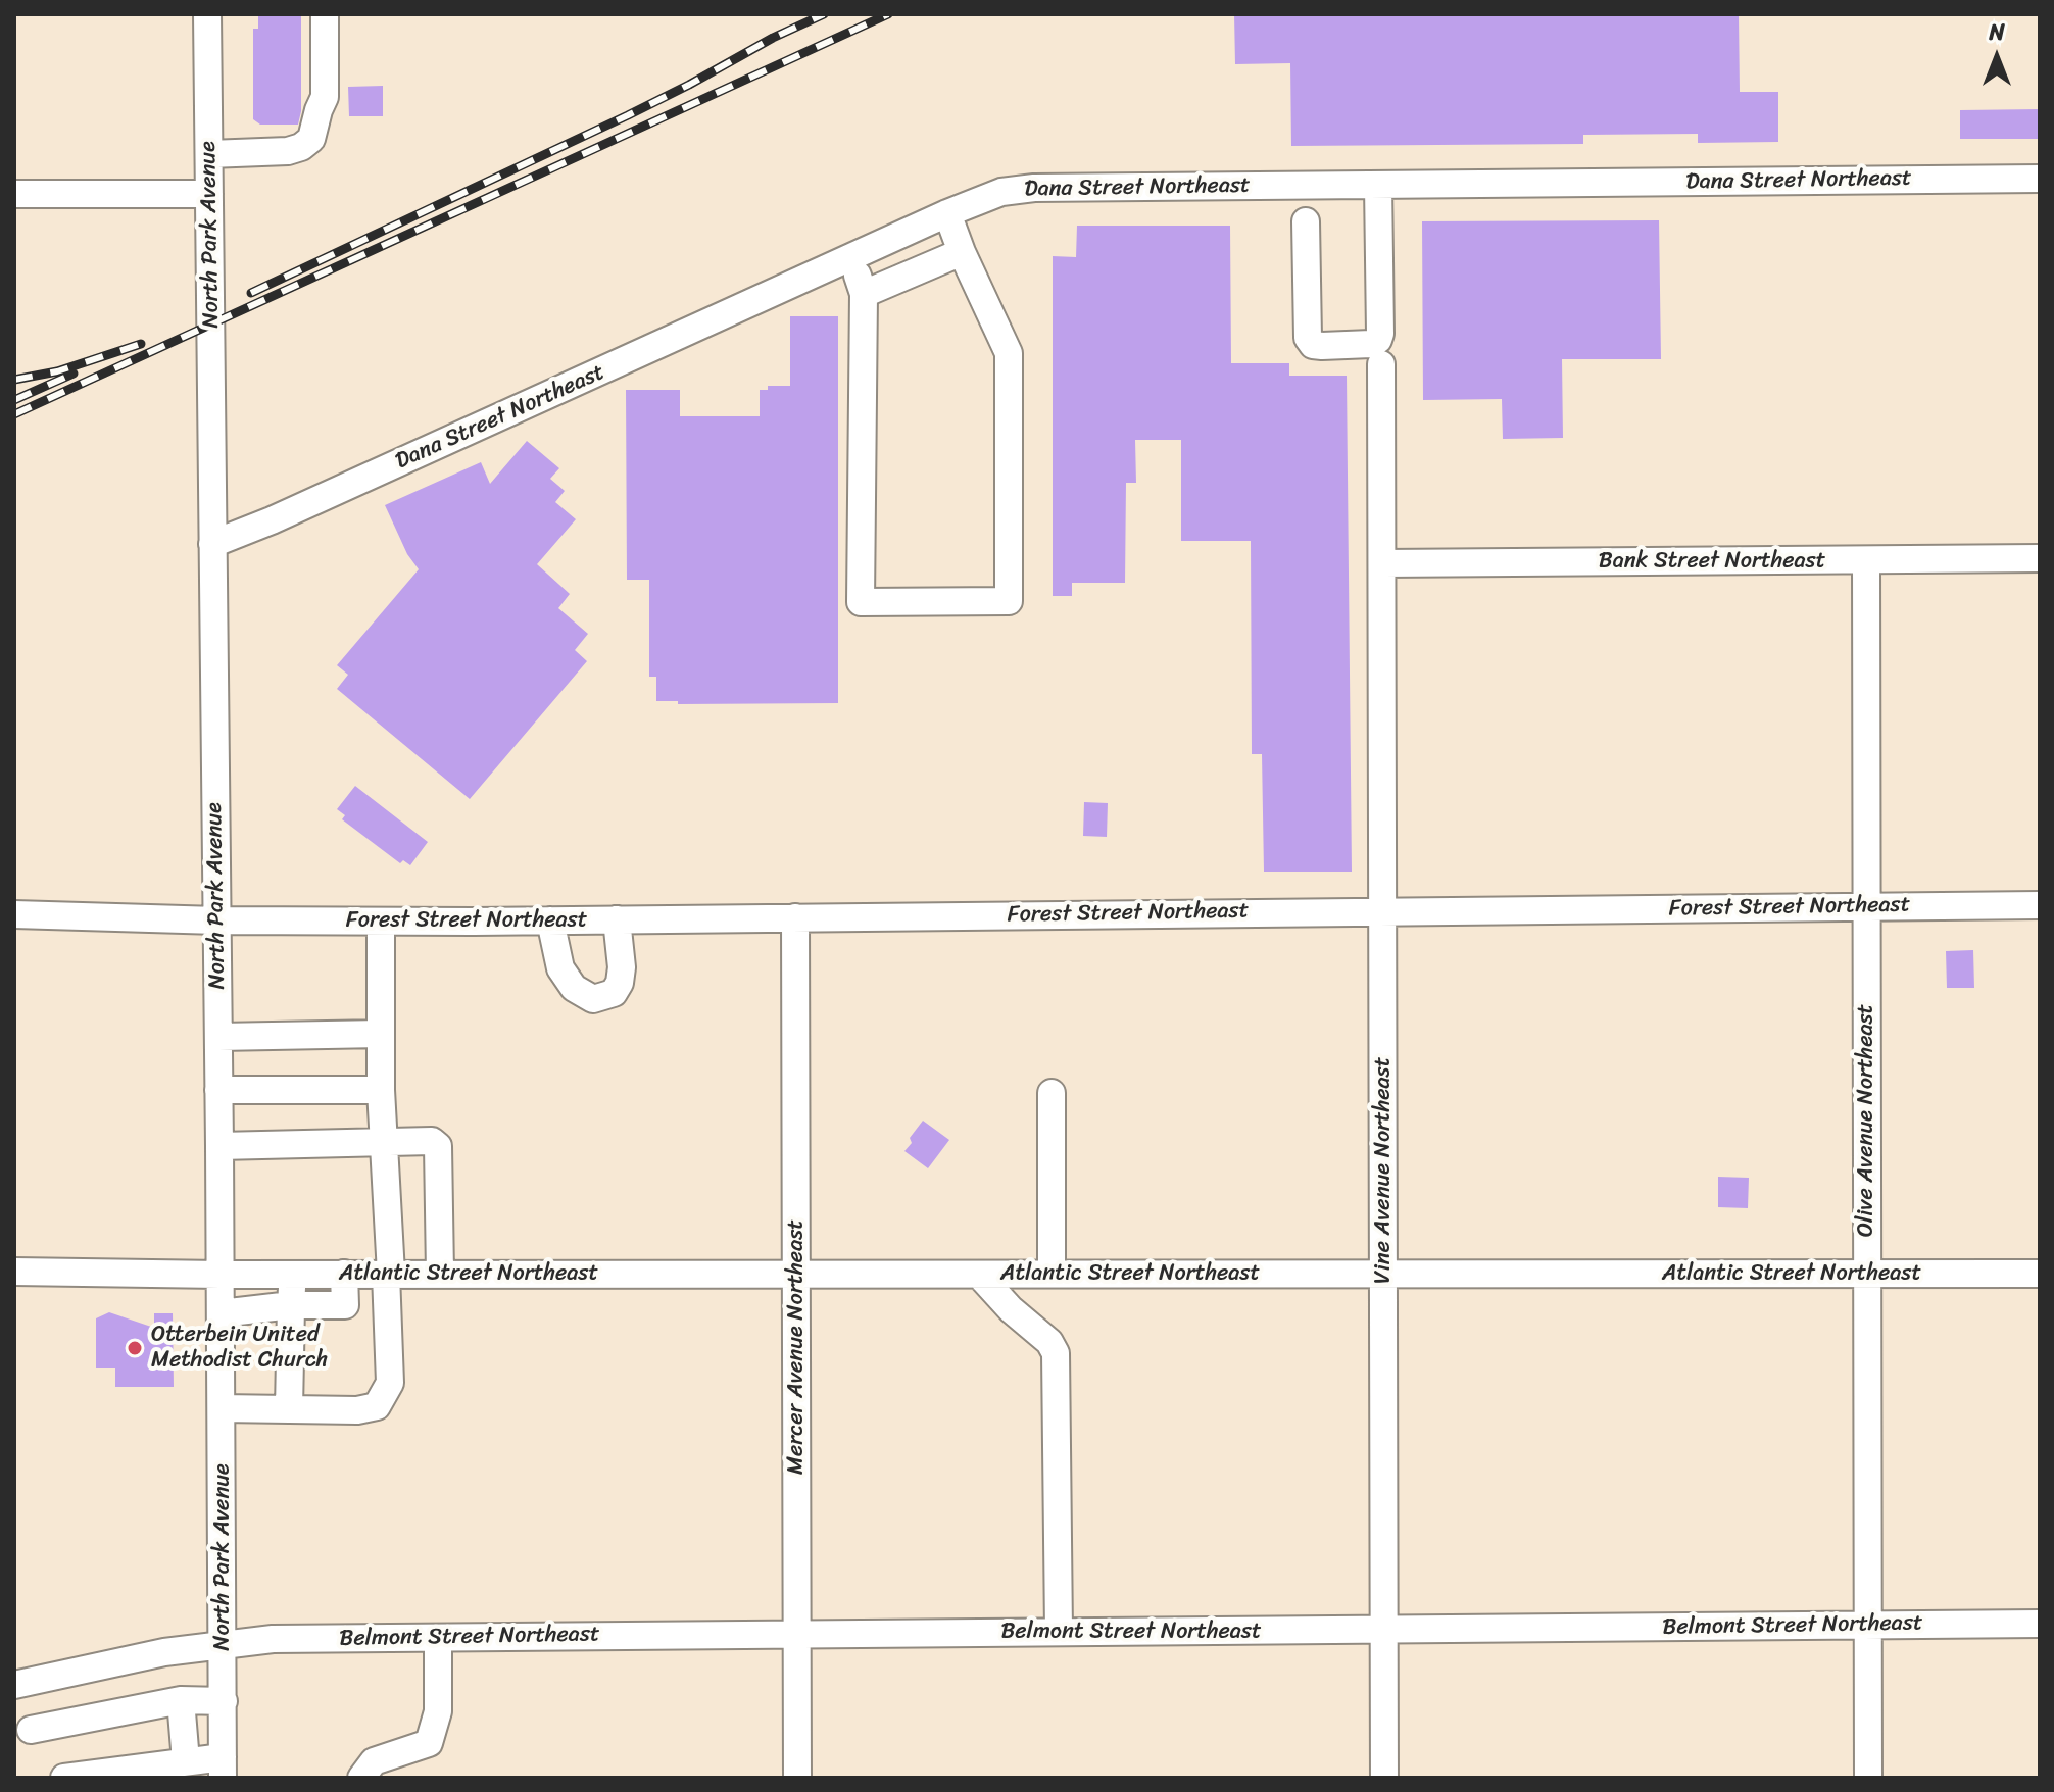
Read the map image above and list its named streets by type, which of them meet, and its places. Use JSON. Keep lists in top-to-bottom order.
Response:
{
  "streets": {
    "street": [
      "Dana Street Northeast",
      "North Park Avenue",
      "Bank Street Northeast",
      "Forest Street Northeast",
      "Olive Avenue Northeast",
      "Vine Avenue Northeast",
      "Atlantic Street Northeast",
      "Mercer Avenue Northeast",
      "Belmont Street Northeast"
    ]
  },
  "crossings": [
    ["Dana Street Northeast", "North Park Avenue"],
    ["North Park Avenue", "Forest Street Northeast"],
    ["North Park Avenue", "Atlantic Street Northeast"],
    ["North Park Avenue", "Belmont Street Northeast"],
    ["Bank Street Northeast", "Olive Avenue Northeast"],
    ["Bank Street Northeast", "Vine Avenue Northeast"],
    ["Forest Street Northeast", "Olive Avenue Northeast"],
    ["Forest Street Northeast", "Vine Avenue Northeast"],
    ["Forest Street Northeast", "Mercer Avenue Northeast"],
    ["Olive Avenue Northeast", "Atlantic Street Northeast"],
    ["Olive Avenue Northeast", "Belmont Street Northeast"],
    ["Vine Avenue Northeast", "Atlantic Street Northeast"],
    ["Vine Avenue Northeast", "Belmont Street Northeast"],
    ["Atlantic Street Northeast", "Mercer Avenue Northeast"],
    ["Mercer Avenue Northeast", "Belmont Street Northeast"]
  ],
  "places": ["Otterbein United Methodist Church"],
  "north": "top"
}
